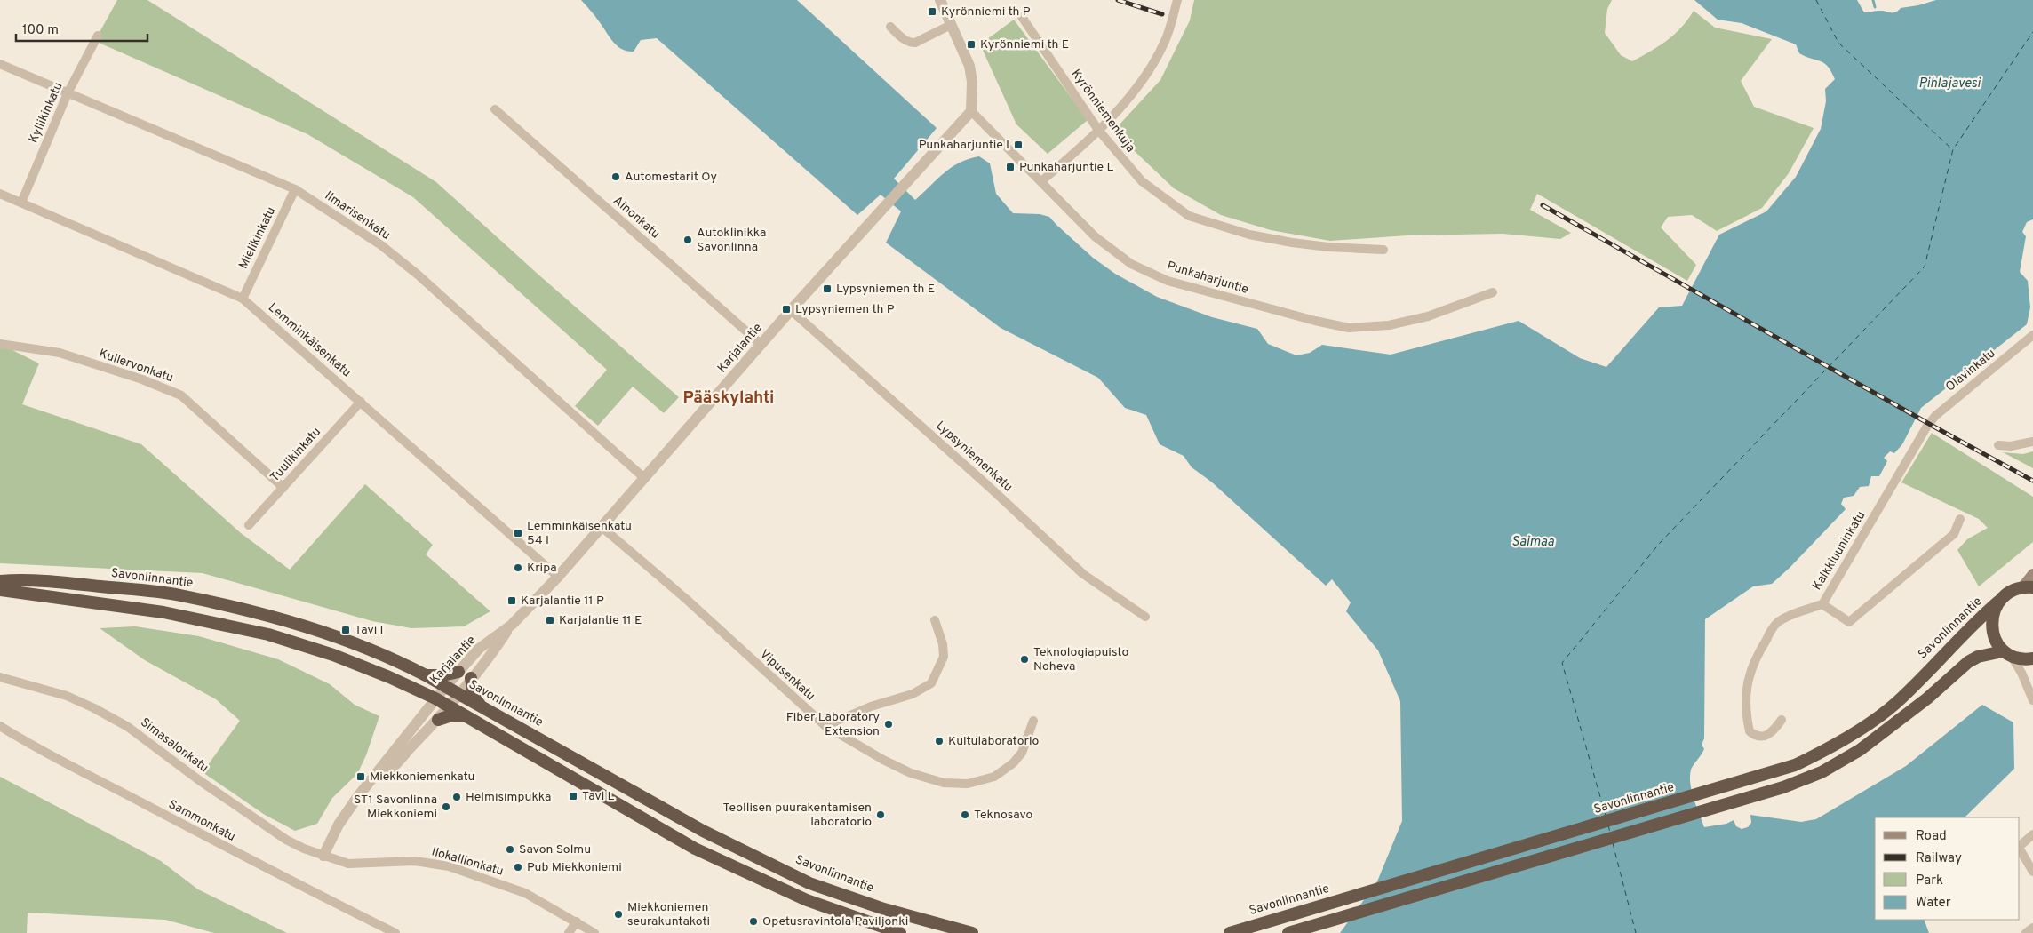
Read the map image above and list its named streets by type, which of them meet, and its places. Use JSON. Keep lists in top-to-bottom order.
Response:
{
  "streets": {
    "highway": ["Savonlinnantie"],
    "street": [
      "Kyrönniemenkuja",
      "Kyllikinkatu",
      "Ilmarisenkatu",
      "Ainonkatu",
      "Mielikinkatu",
      "Punkaharjuntie",
      "Lemminkäisenkatu",
      "Karjalantie",
      "Kullervonkatu",
      "Olavinkatu",
      "Tuulikinkatu",
      "Lypsyniemenkatu",
      "Kalkkiuuninkatu",
      "Vipusenkatu",
      "Simasalonkatu",
      "Sammonkatu",
      "Ilokallionkatu"
    ]
  },
  "crossings": [
    ["Kyllikinkatu", "Ilmarisenkatu"],
    ["Kyllikinkatu", "Lemminkäisenkatu"],
    ["Ilmarisenkatu", "Mielikinkatu"],
    ["Ilmarisenkatu", "Karjalantie"],
    ["Ainonkatu", "Karjalantie"],
    ["Mielikinkatu", "Lemminkäisenkatu"],
    ["Punkaharjuntie", "Karjalantie"],
    ["Lemminkäisenkatu", "Karjalantie"],
    ["Lemminkäisenkatu", "Tuulikinkatu"],
    ["Karjalantie", "Lypsyniemenkatu"],
    ["Karjalantie", "Savonlinnantie"],
    ["Karjalantie", "Vipusenkatu"],
    ["Kullervonkatu", "Tuulikinkatu"],
    ["Olavinkatu", "Kalkkiuuninkatu"],
    ["Simasalonkatu", "Ilokallionkatu"]
  ],
  "districts": ["Pääskylahti"],
  "water": ["Pihlajavesi", "Saimaa"],
  "places": {
    "transit": [
      "Kyrönniemi th P",
      "Kyrönniemi th E",
      "Punkaharjuntie I",
      "Punkaharjuntie L",
      "Lypsyniemen th E",
      "Lypsyniemen th P",
      "Lemminkäisenkatu 54 I",
      "Karjalantie 11 P",
      "Karjalantie 11 E",
      "Tavi I",
      "Miekkoniemenkatu",
      "Tavi L"
    ],
    "other": [
      "Automestarit Oy",
      "Autoklinikka Savonlinna",
      "Kripa",
      "Teknologiapuisto Noheva",
      "Fiber Laboratory Extension",
      "Kuitulaboratorio",
      "Helmisimpukka",
      "ST1 Savonlinna Miekkoniemi",
      "Teollisen puurakentamisen laboratorio",
      "Teknosavo",
      "Savon Solmu",
      "Pub Miekkoniemi",
      "Miekkoniemen seurakuntakoti",
      "Opetusravintola Paviljonki"
    ]
  },
  "legend": [
    "Road",
    "Railway",
    "Park",
    "Water"
  ],
  "scale_bar": "100 m"
}
